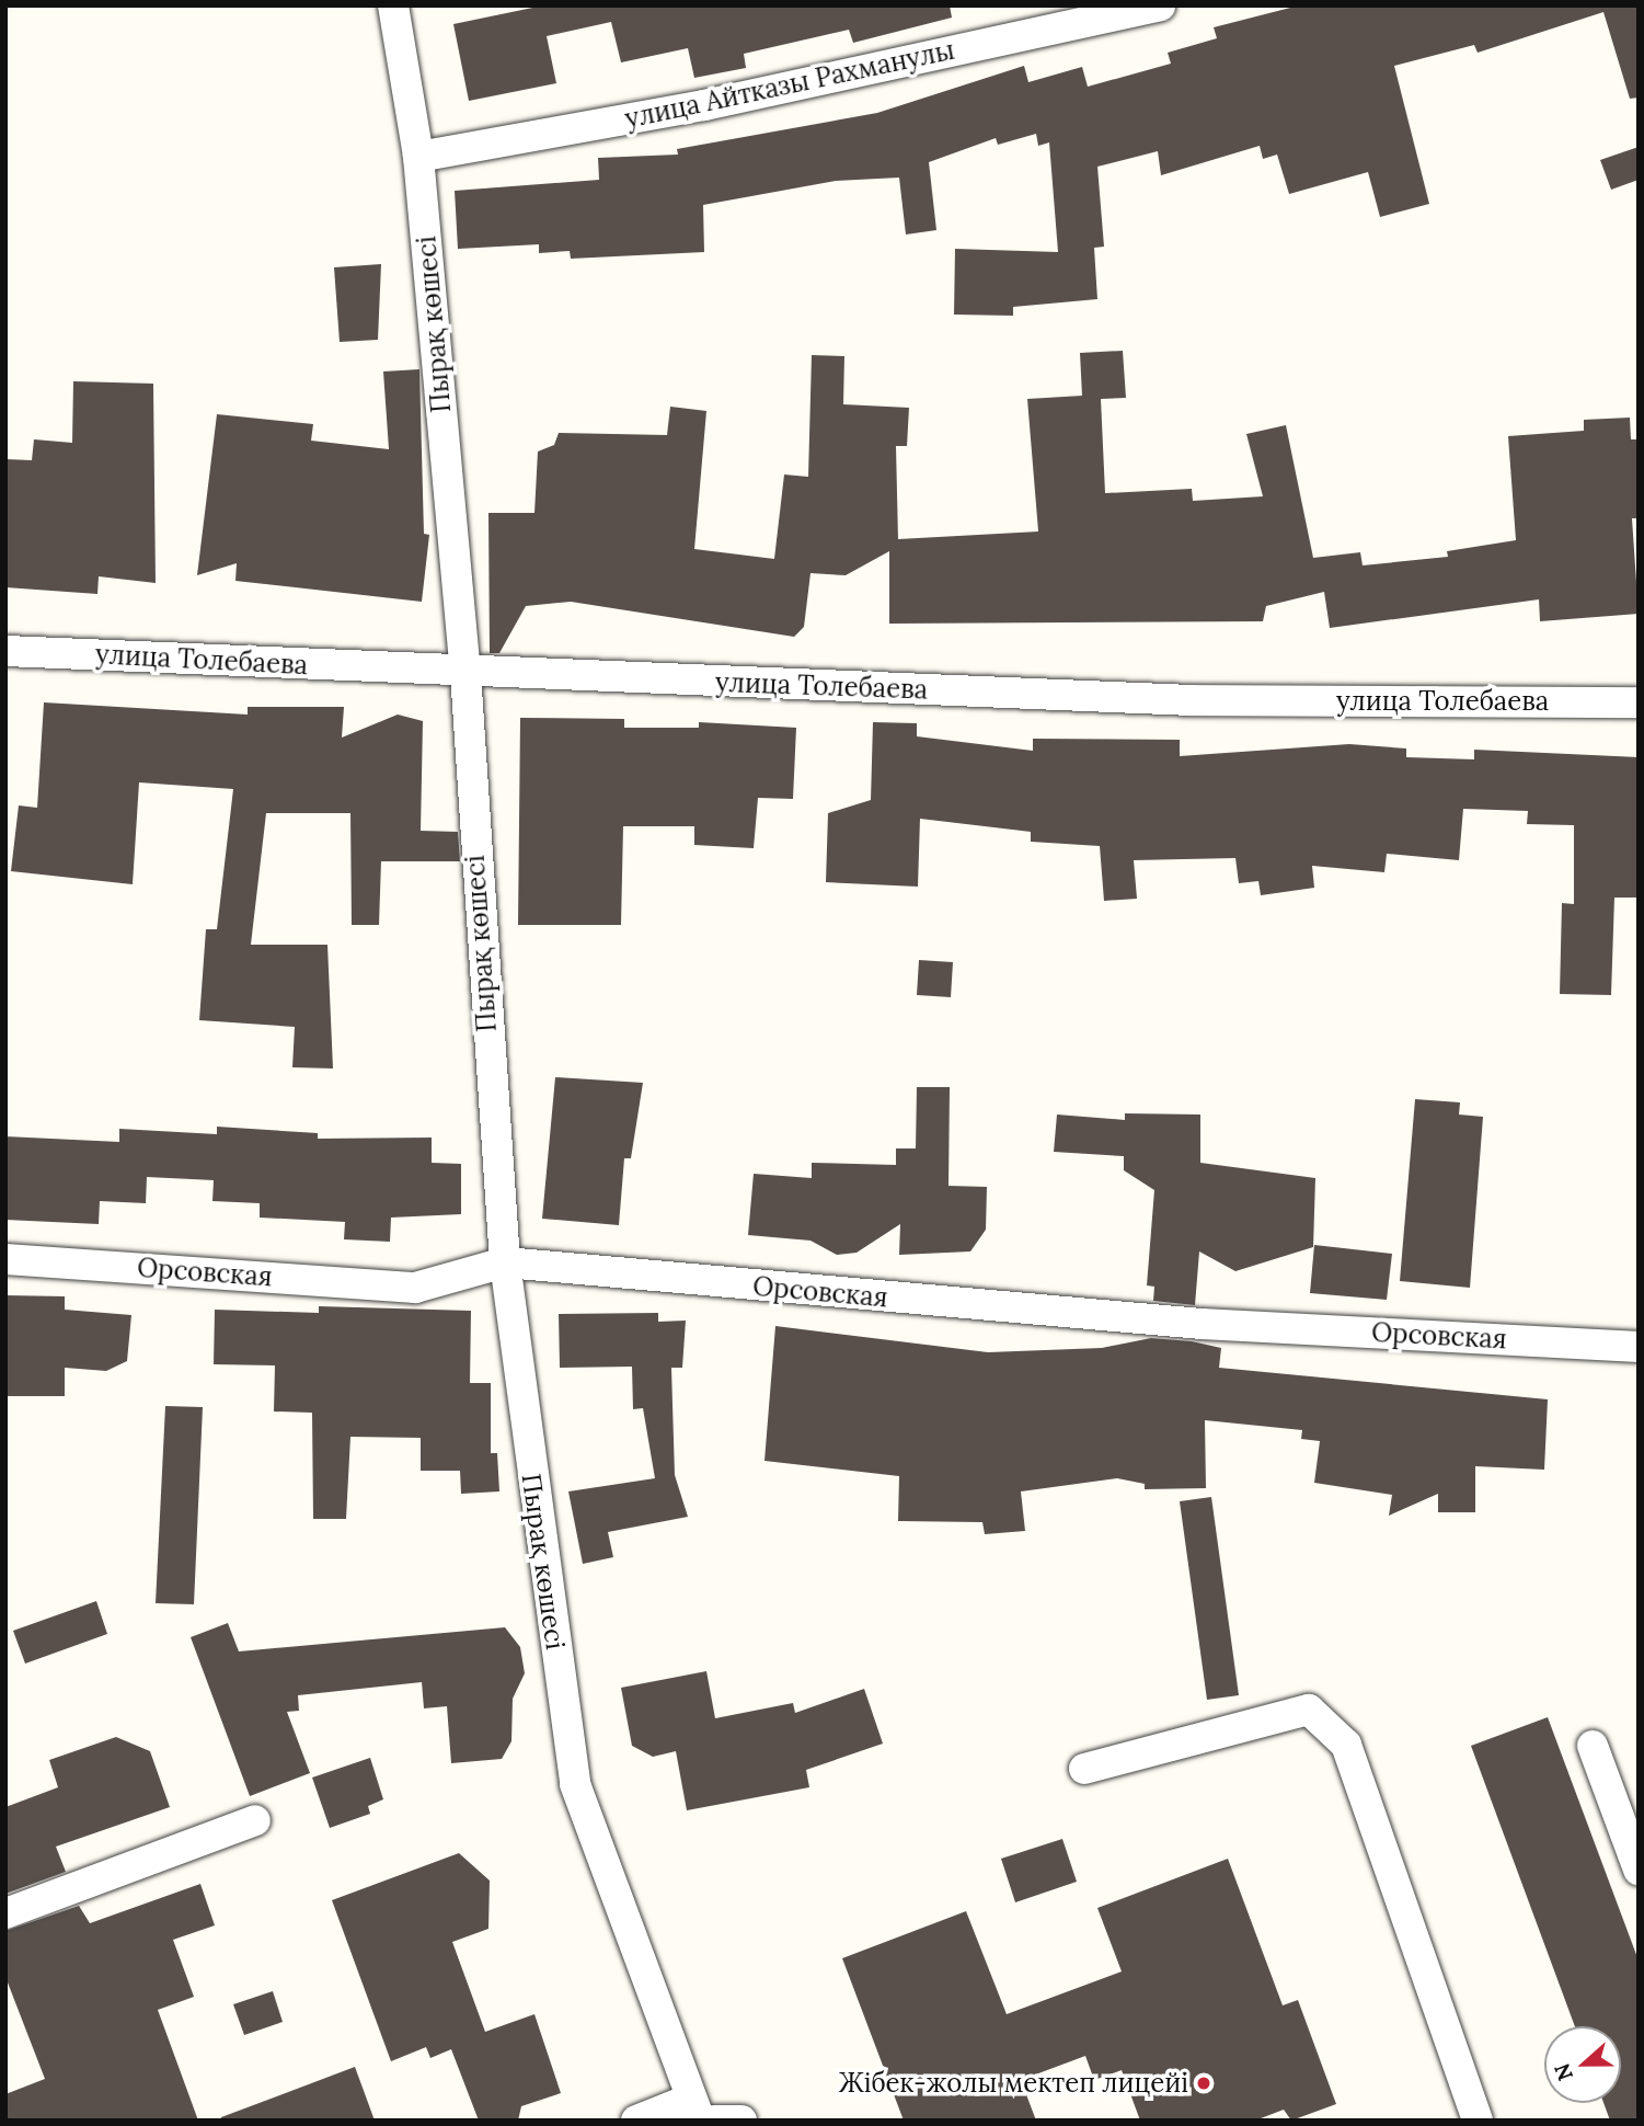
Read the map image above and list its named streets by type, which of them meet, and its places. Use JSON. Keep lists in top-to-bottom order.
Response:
{
  "streets": {
    "street": [
      "улица Айтказы Рахманулы",
      "Пырақ көшесі",
      "улица Толебаева",
      "Орсовская"
    ]
  },
  "crossings": [
    ["улица Айтказы Рахманулы", "Пырақ көшесі"],
    ["Пырақ көшесі", "улица Толебаева"],
    ["Пырақ көшесі", "Орсовская"]
  ],
  "places": ["Жібек-жолы мектеп лицейі"],
  "north": "left"
}
